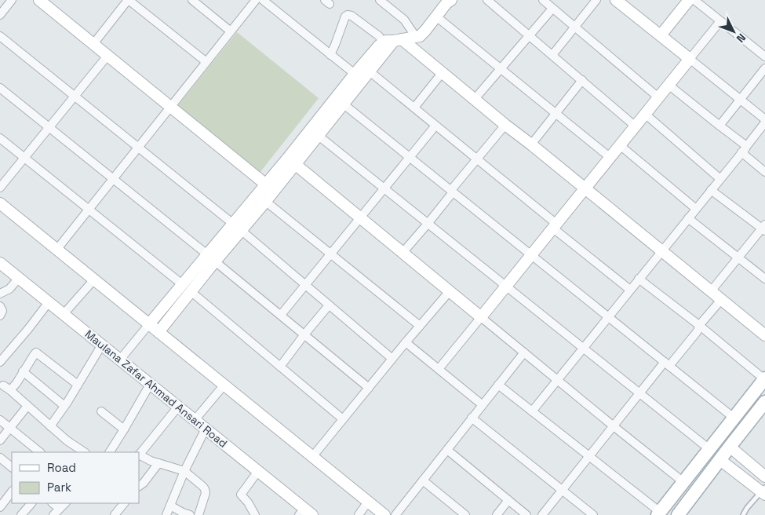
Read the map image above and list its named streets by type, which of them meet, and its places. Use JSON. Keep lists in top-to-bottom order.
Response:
{
  "streets": {
    "street": ["Maulana Zafar Ahmad Ansari Road"]
  },
  "legend": ["Road", "Park"],
  "north": "bottom right"
}
